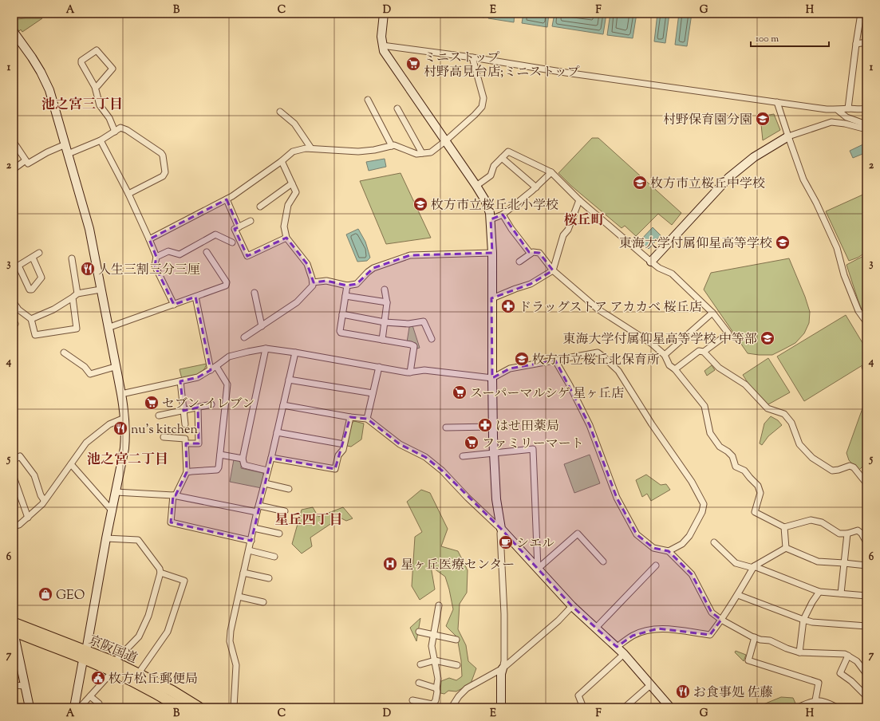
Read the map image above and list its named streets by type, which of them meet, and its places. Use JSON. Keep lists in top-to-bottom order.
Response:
{
  "streets": {
    "highway": ["京阪国道"]
  },
  "districts": [
    "池之宮三丁目",
    "桜丘町",
    "池之宮二丁目",
    "星丘四丁目"
  ],
  "places": {
    "supermarket": [
      "ミニストップ 村野高見台店;ミニストップ",
      "スーパーマルシゲ 星ヶ丘店",
      "セブン-イレブン",
      "ファミリーマート"
    ],
    "school or university": [
      "村野保育園分園",
      "枚方市立桜丘中学校",
      "枚方市立桜丘北小学校",
      "東海大学付属仰星高等学校",
      "東海大学付属仰星高等学校 中等部",
      "枚方市立桜丘北保育所"
    ],
    "restaurant": ["人生三割三分三厘", "nu's kitchen", "お食事処 佐藤"],
    "pharmacy": ["ドラッグストア アカカベ 桜丘店", "はせ田薬局"],
    "cafe": ["シエル"],
    "hospital": ["星ヶ丘医療センター"],
    "shop": ["GEO"],
    "public building": ["枚方松丘郵便局"]
  },
  "scale_bar": "100 m",
  "grid": {
    "columns": [
      "A",
      "B",
      "C",
      "D",
      "E",
      "F",
      "G",
      "H"
    ],
    "rows": [
      "1",
      "2",
      "3",
      "4",
      "5",
      "6",
      "7"
    ]
  }
}
